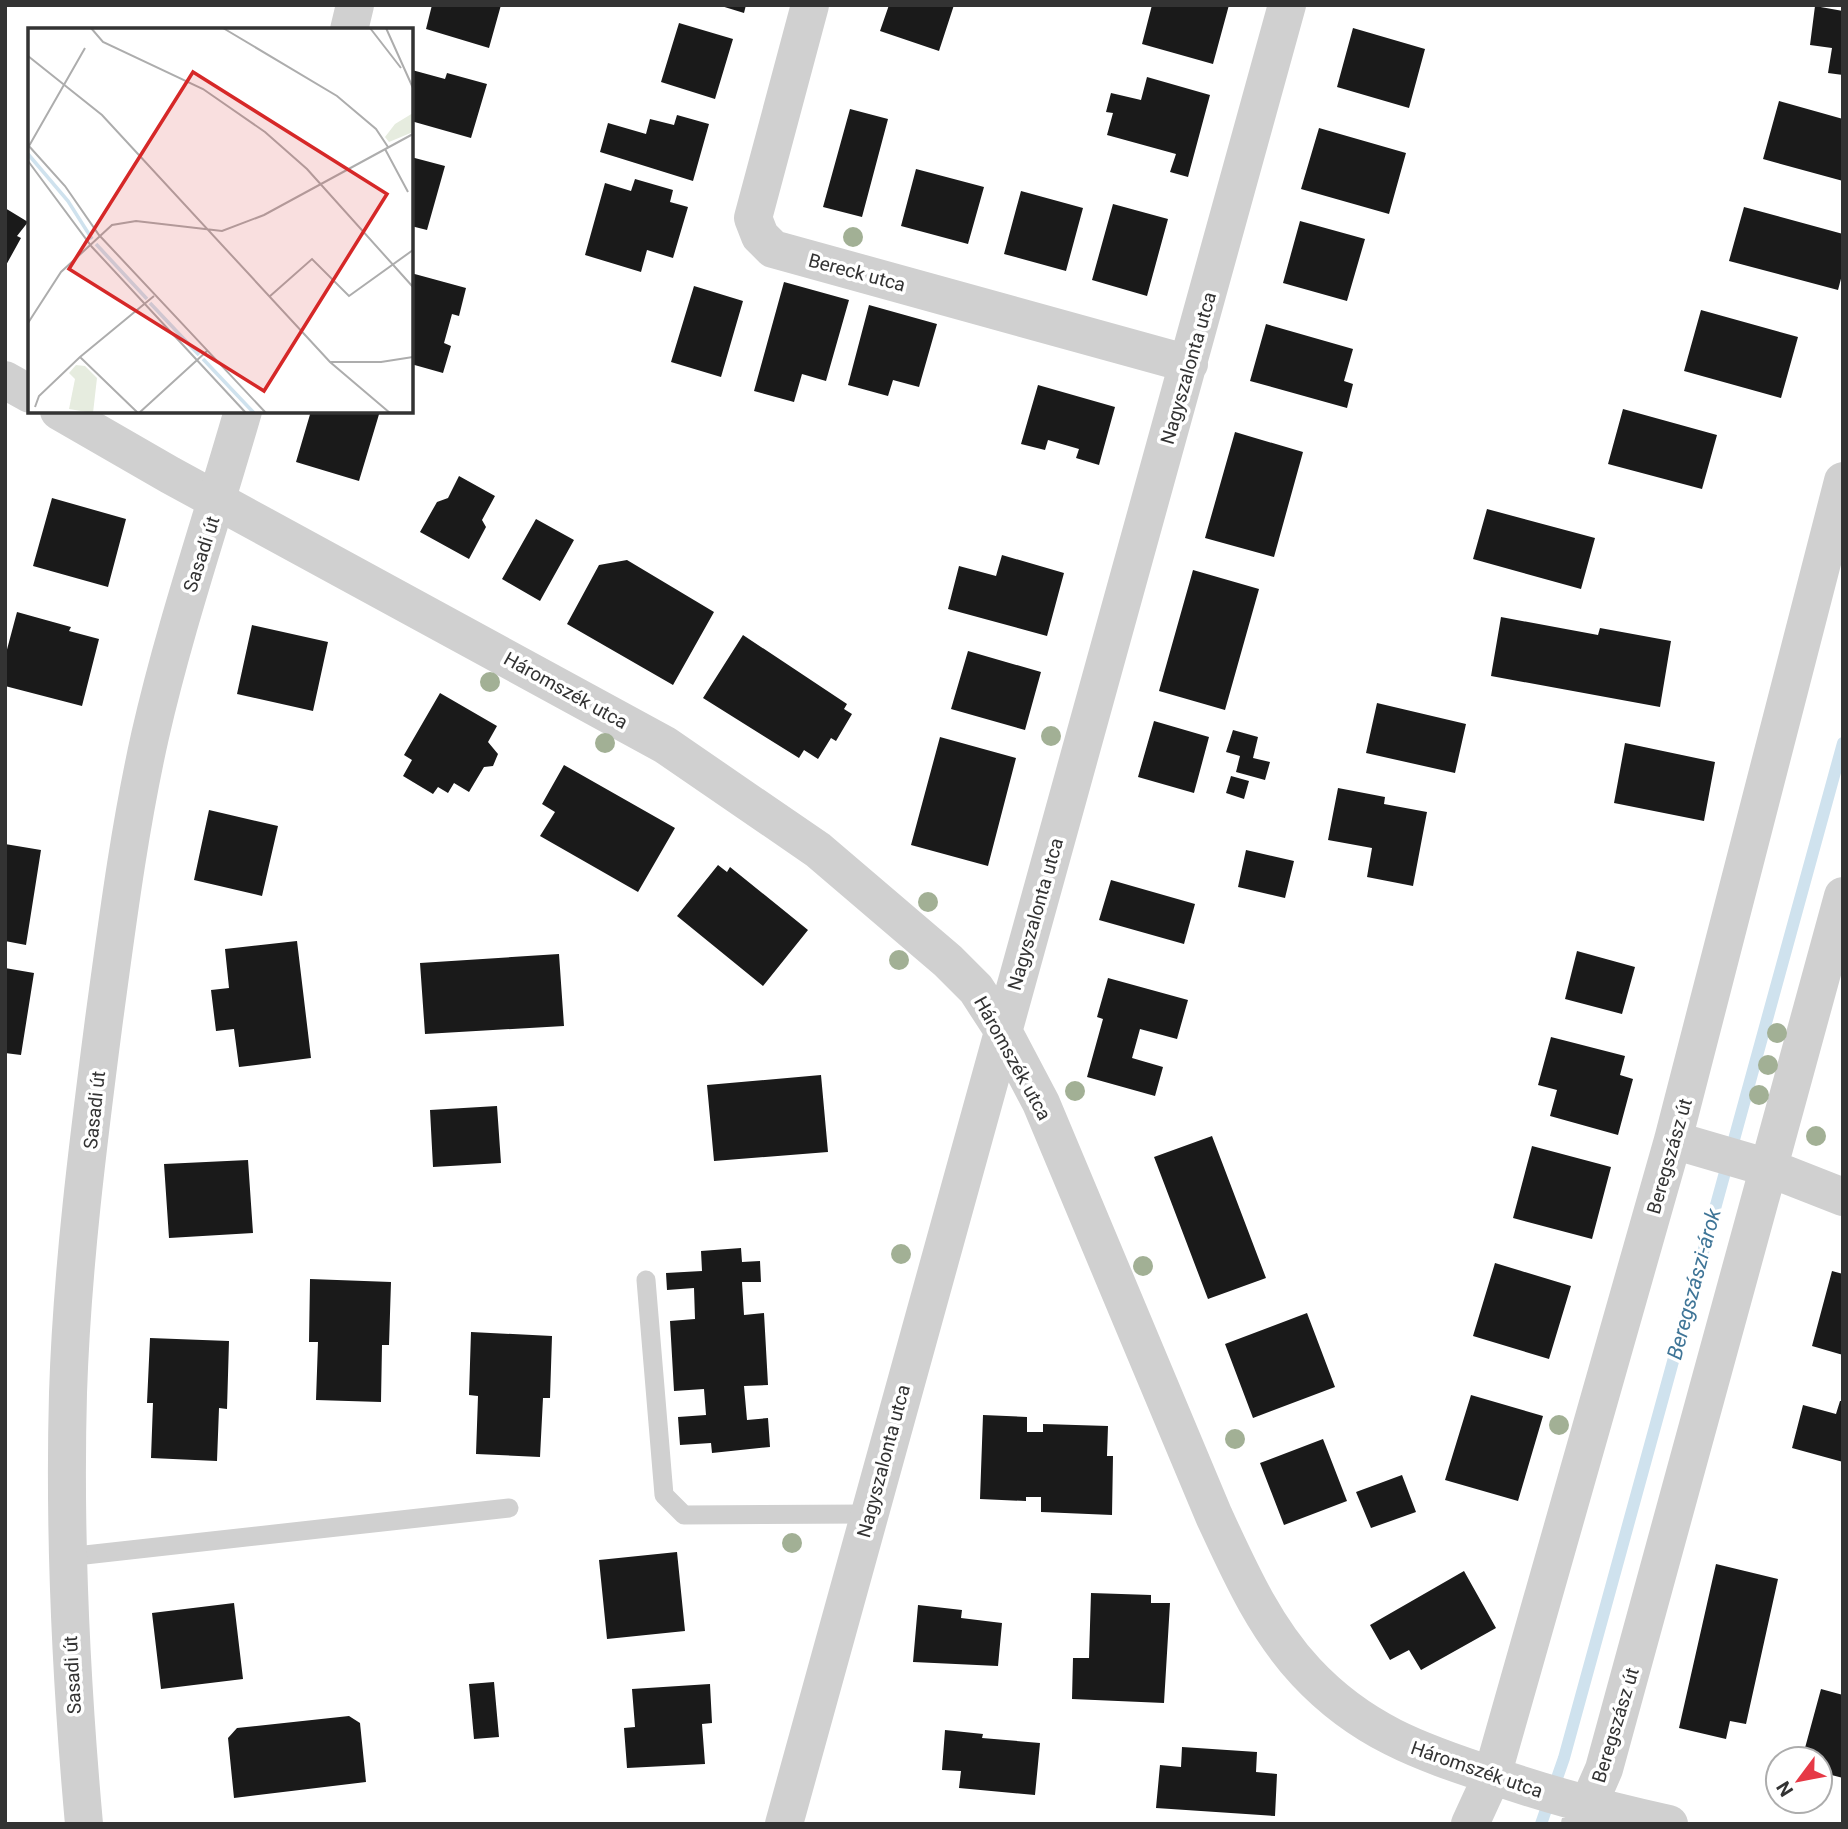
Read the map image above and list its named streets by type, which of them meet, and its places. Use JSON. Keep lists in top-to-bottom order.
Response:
{
  "streets": {
    "street": [
      "Bereck utca",
      "Nagyszalonta utca",
      "Sasadi út",
      "Háromszék utca",
      "Beregszász út"
    ]
  },
  "crossings": [
    ["Bereck utca", "Nagyszalonta utca"],
    ["Nagyszalonta utca", "Háromszék utca"],
    ["Sasadi út", "Háromszék utca"],
    ["Háromszék utca", "Beregszász út"]
  ],
  "water": ["Beregszászi-árok"],
  "north": "bottom left"
}
